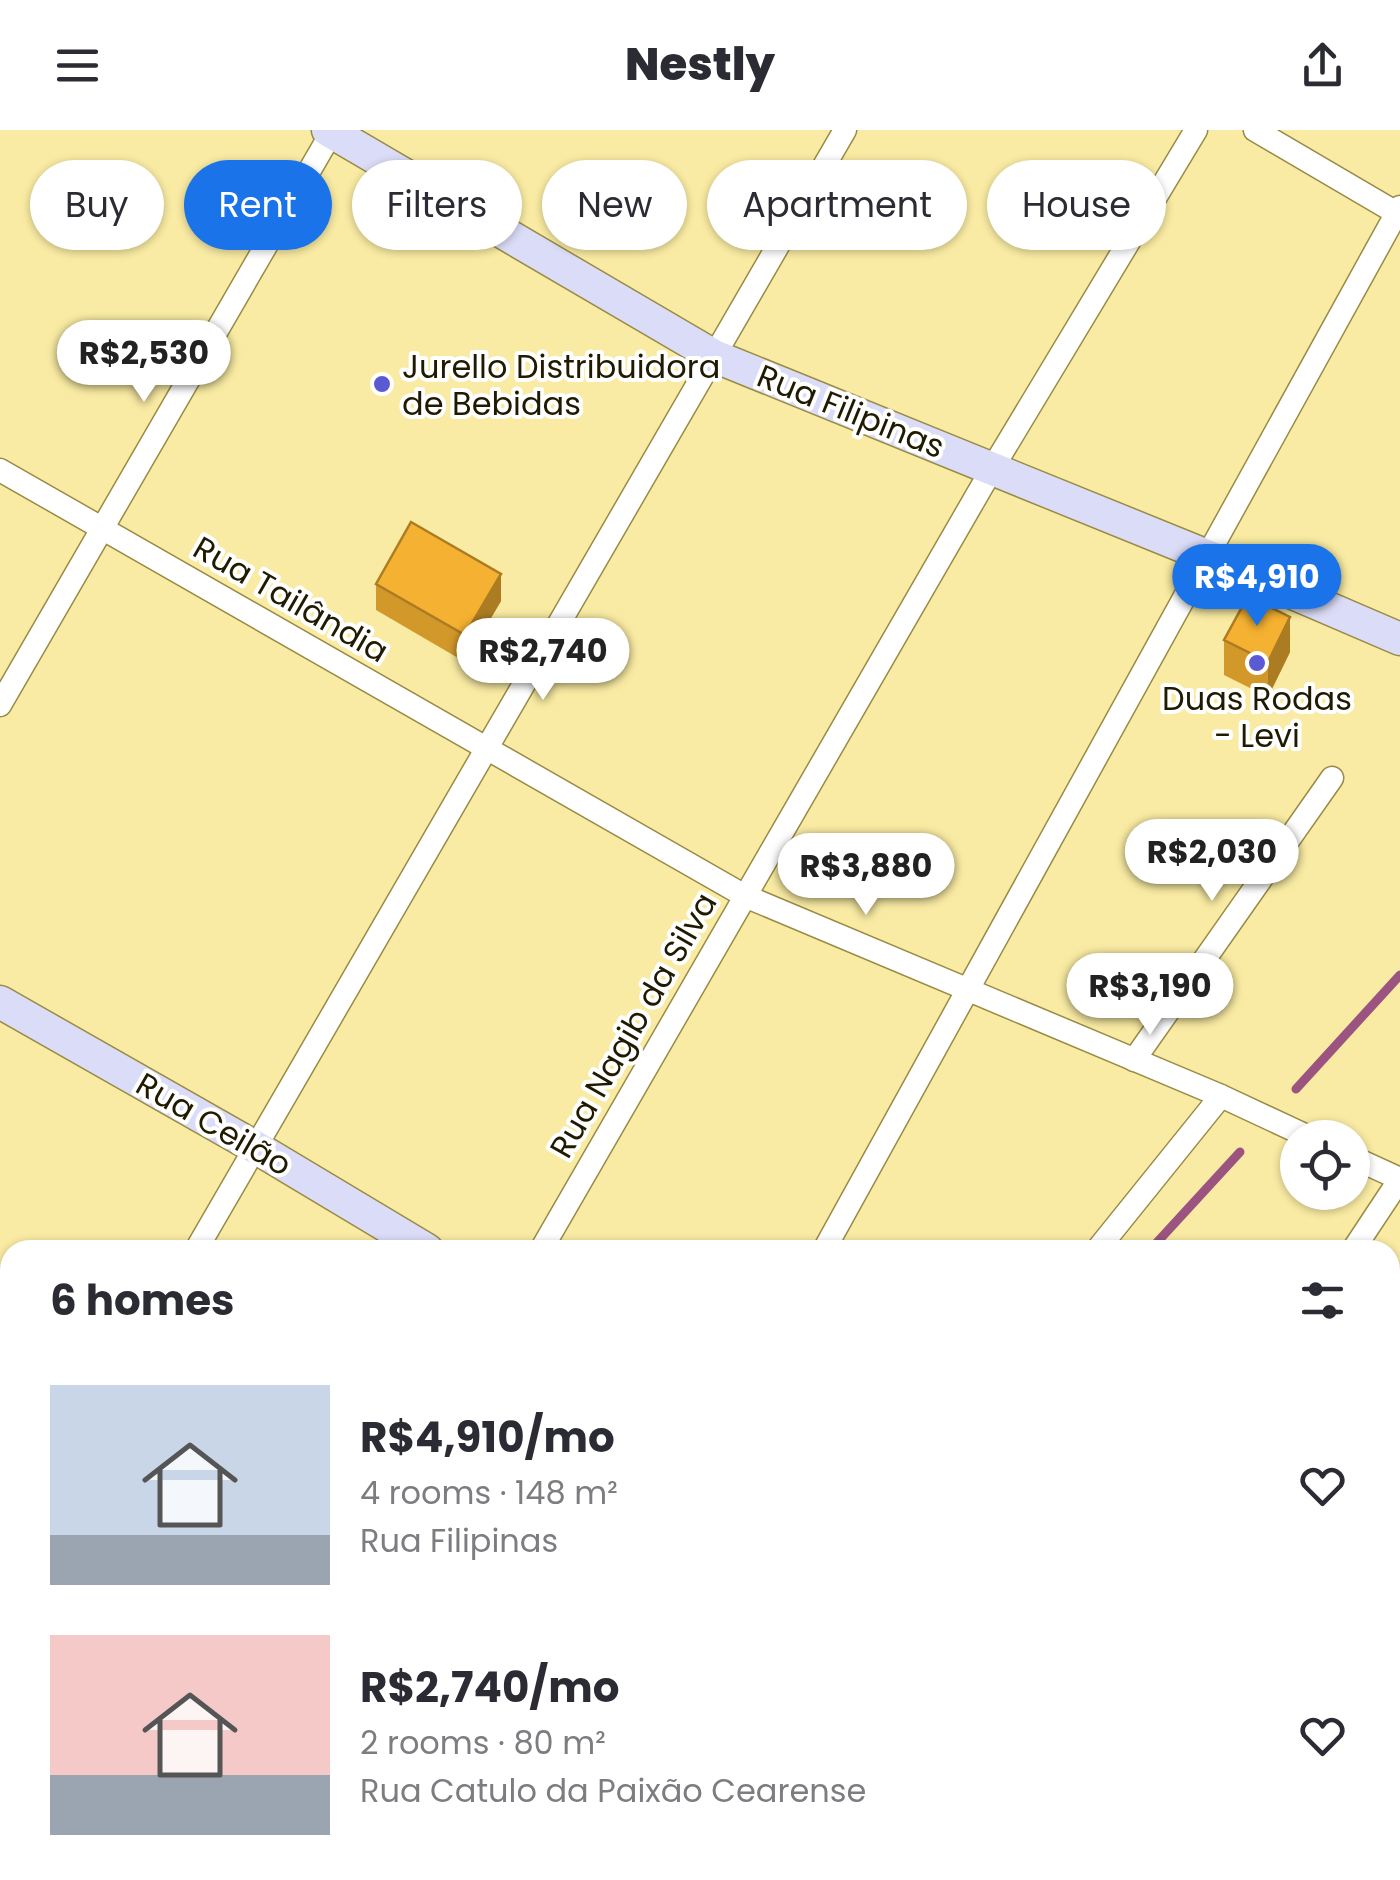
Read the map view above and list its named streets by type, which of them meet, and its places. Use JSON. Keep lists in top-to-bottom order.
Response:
{
  "streets": {
    "street": [
      "Rua Filipinas",
      "Rua Tailândia",
      "Rua Nagib da Silva",
      "Rua Ceilão"
    ]
  },
  "crossings": [
    ["Rua Filipinas", "Rua Nagib da Silva"],
    ["Rua Tailândia", "Rua Nagib da Silva"]
  ],
  "places": ["Jurello Distribuidora de Bebidas", "Duas Rodas - Levi"],
  "page": {
    "header": "Nestly",
    "chip": [
      "Buy",
      "Rent",
      "Filters",
      "New",
      "Apartment",
      "House"
    ],
    "price": [
      "R$2,530",
      "R$4,910",
      "R$2,740",
      "R$2,030",
      "R$3,880",
      "R$3,190"
    ],
    "heading": "6 homes",
    "list": [
      {
        "name": "R$4,910/mo",
        "note": "4 rooms · 148 m² · Rua Filipinas"
      },
      {
        "name": "R$2,740/mo",
        "note": "2 rooms · 80 m² · Rua Catulo da Paixão Cearense"
      }
    ]
  }
}
